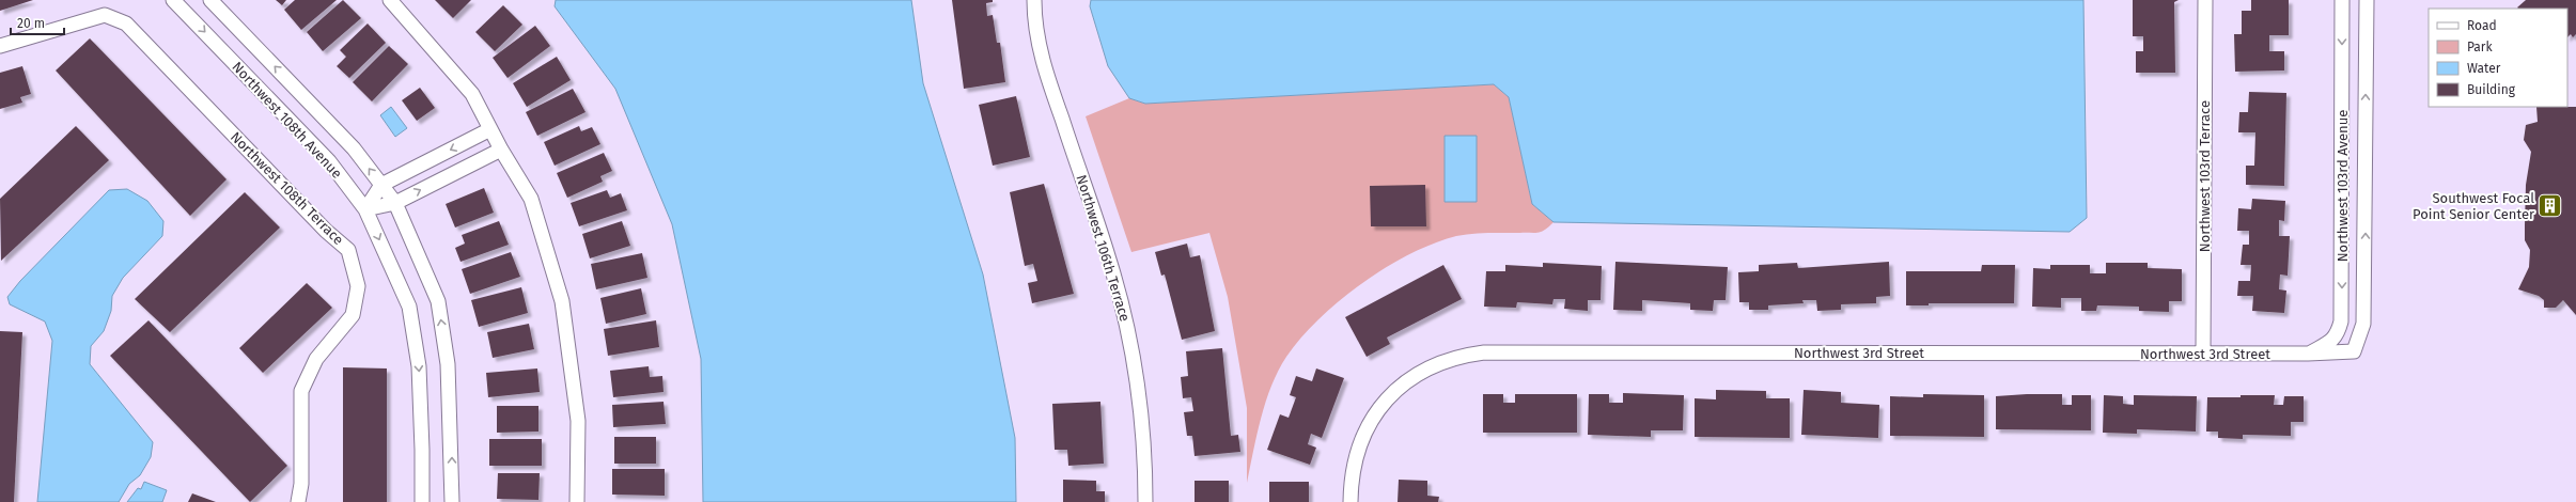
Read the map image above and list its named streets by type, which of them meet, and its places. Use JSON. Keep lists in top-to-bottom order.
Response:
{
  "streets": {
    "street": [
      "Northwest 108th Avenue",
      "Northwest 103rd Terrace",
      "Northwest 103rd Avenue",
      "Northwest 108th Terrace",
      "Northwest 106th Terrace",
      "Northwest 3rd Street"
    ]
  },
  "crossings": [
    ["Northwest 103rd Terrace", "Northwest 3rd Street"],
    ["Northwest 103rd Avenue", "Northwest 3rd Street"]
  ],
  "places": {
    "building": ["Southwest Focal Point Senior Center"]
  },
  "legend": [
    "Road",
    "Park",
    "Water",
    "Building"
  ],
  "scale_bar": "20 m"
}
